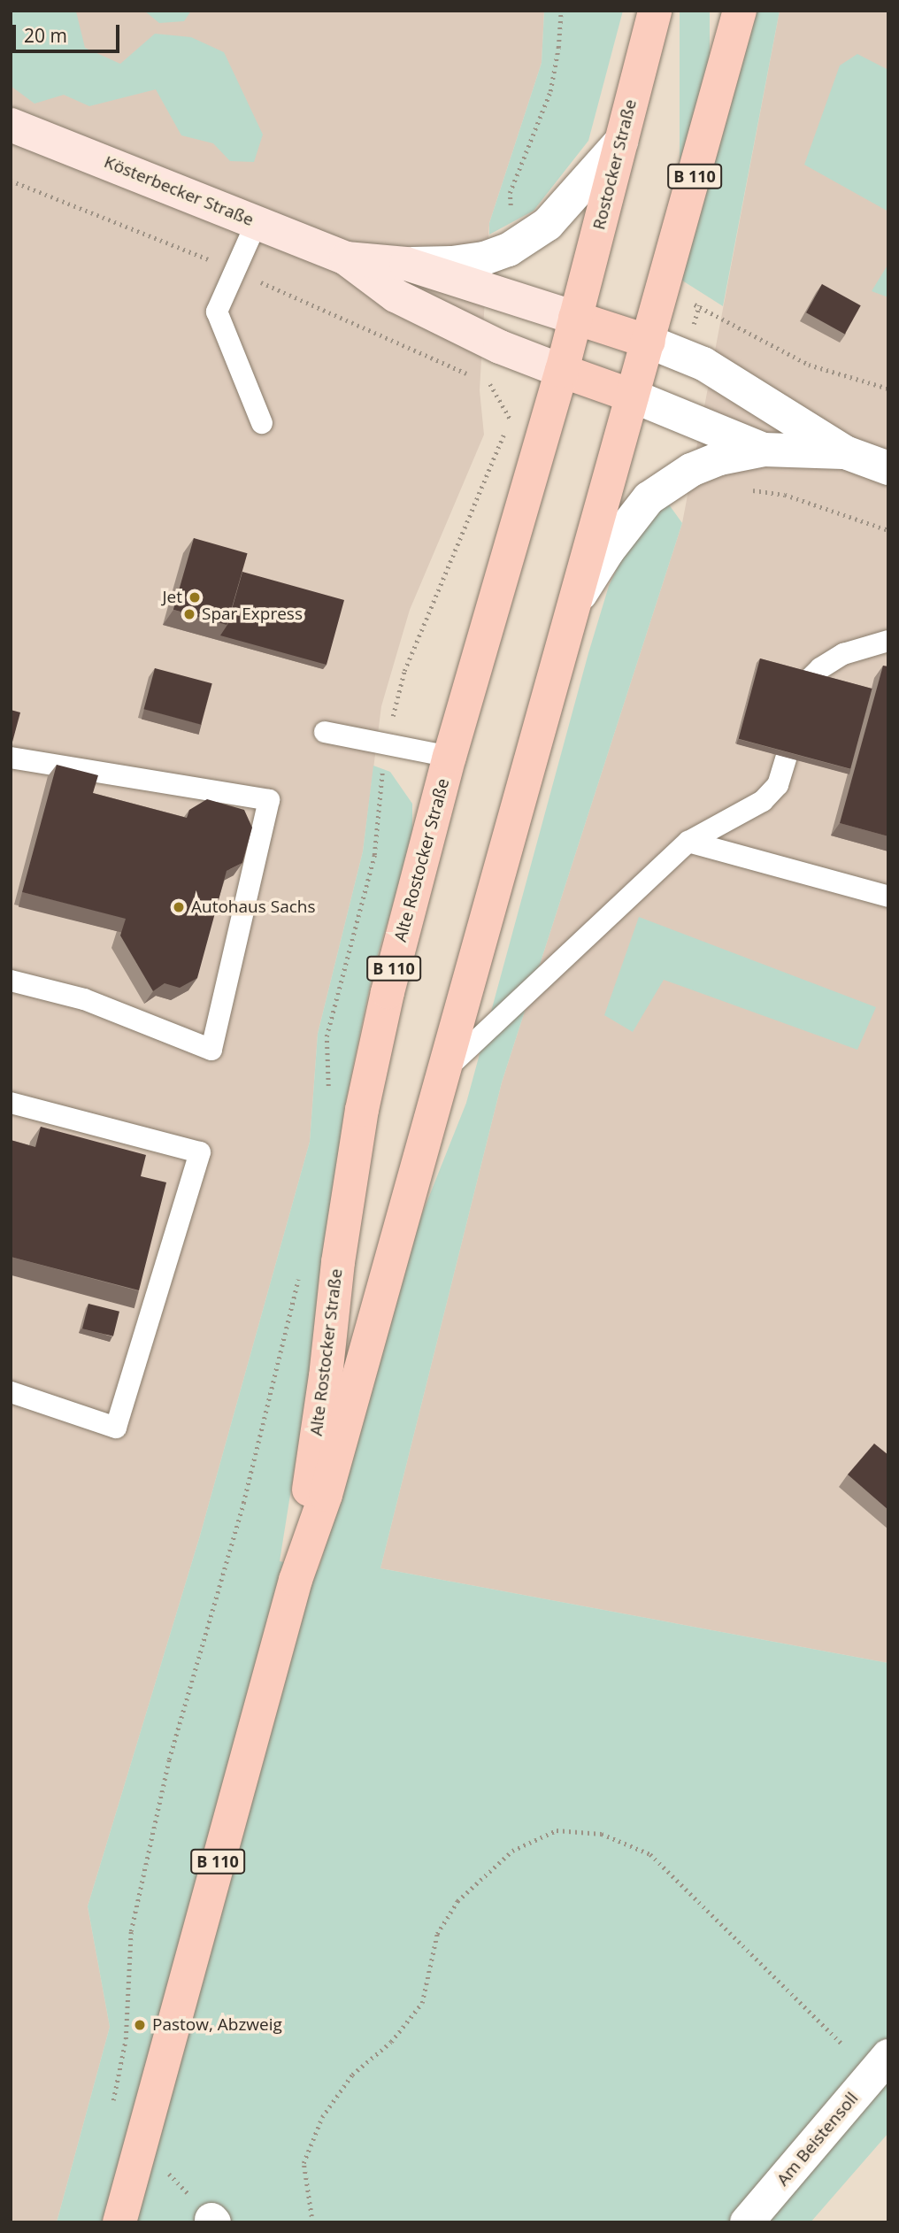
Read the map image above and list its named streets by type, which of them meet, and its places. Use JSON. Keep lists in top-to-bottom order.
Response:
{
  "streets": {
    "main road": ["Rostocker Straße", "B 110", "Alte Rostocker Straße"],
    "street": ["Kösterbecker Straße", "Am Beistensoll"]
  },
  "crossings": [
    ["Rostocker Straße", "Kösterbecker Straße"],
    ["Rostocker Straße", "Alte Rostocker Straße"],
    ["B 110", "Alte Rostocker Straße"],
    ["Kösterbecker Straße", "Alte Rostocker Straße"]
  ],
  "places": [
    "Jet",
    "Spar Express",
    "Autohaus Sachs",
    "Pastow, Abzweig"
  ],
  "scale_bar": "20 m"
}
